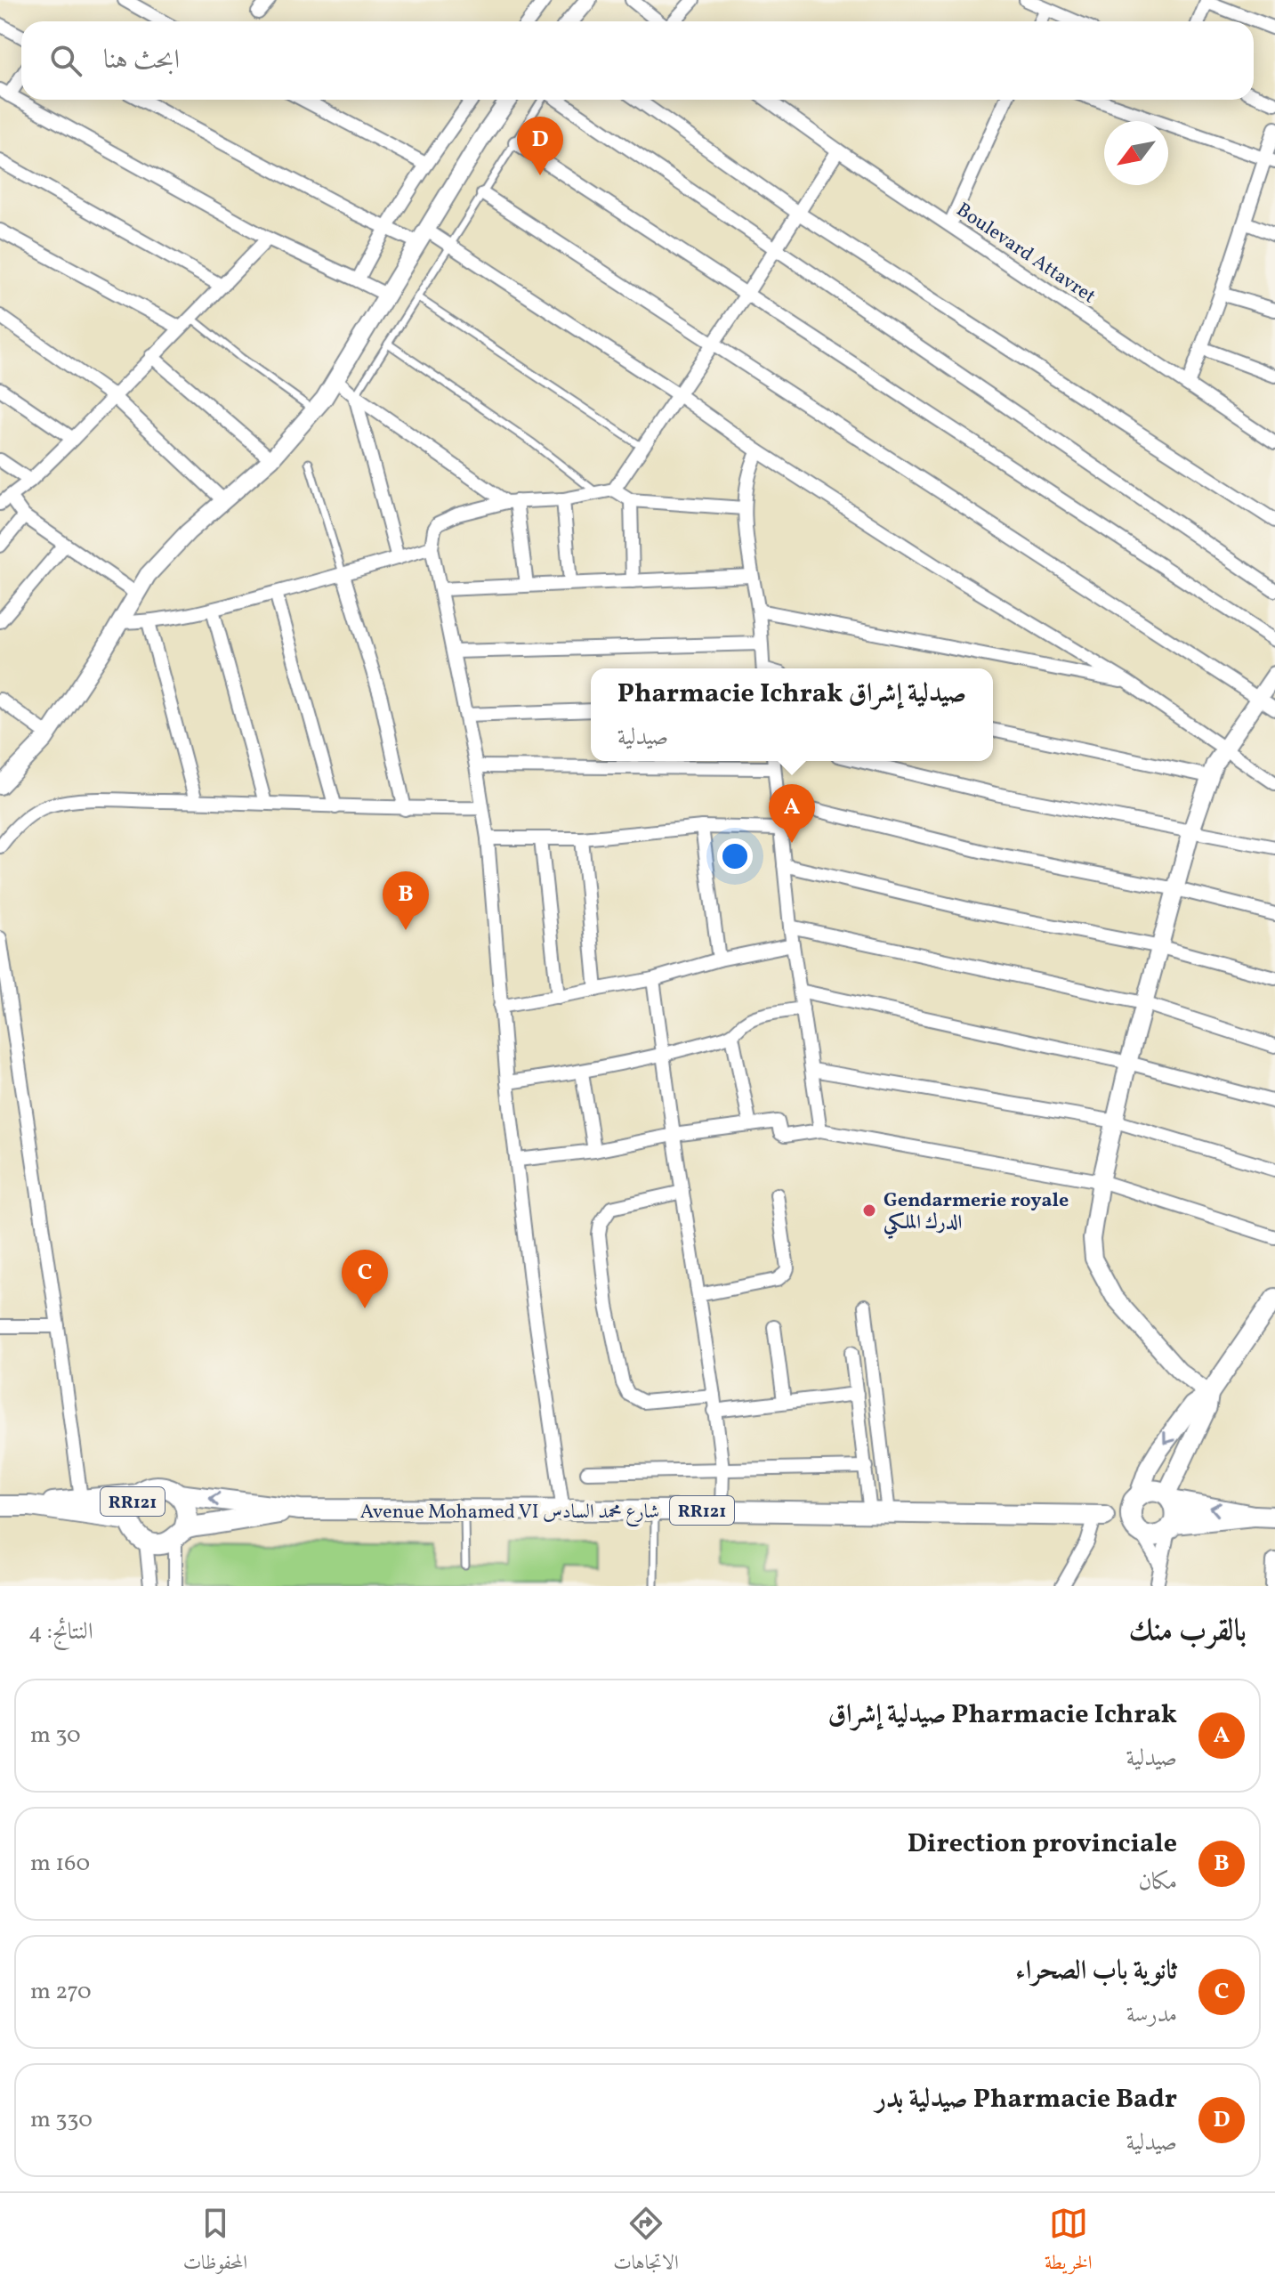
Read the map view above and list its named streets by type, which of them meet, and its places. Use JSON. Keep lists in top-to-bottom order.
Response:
{
  "streets": {
    "main road": ["RR121", "Avenue Mohamed VI شارع محمد السادس"],
    "street": ["Boulevard Attavret"]
  },
  "crossings": [
    ["RR121", "Avenue Mohamed VI شارع محمد السادس"]
  ],
  "places": ["Gendarmerie royale الدرك الملكي"],
  "north": "bottom left",
  "page": {
    "search": "ابحث هنا",
    "pins": [
      "D",
      "A",
      "B",
      "C"
    ],
    "popup": ["Pharmacie Ichrak صيدلية إشراق", "صيدلية"],
    "heading": ["بالقرب منك", "النتائج: 4"],
    "list": [
      {
        "mark": "A",
        "name": "Pharmacie Ichrak صيدلية إشراق",
        "note": "صيدلية",
        "value": "30 m"
      },
      {
        "mark": "B",
        "name": "Direction provinciale",
        "note": "مكان",
        "value": "160 m"
      },
      {
        "mark": "C",
        "name": "ثانوية باب الصحراء",
        "note": "مدرسة",
        "value": "270 m"
      },
      {
        "mark": "D",
        "name": "Pharmacie Badr صيدلية بدر",
        "note": "صيدلية",
        "value": "330 m"
      }
    ],
    "nav": ["الخريطة", "الاتجاهات", "المحفوظات"]
  }
}
